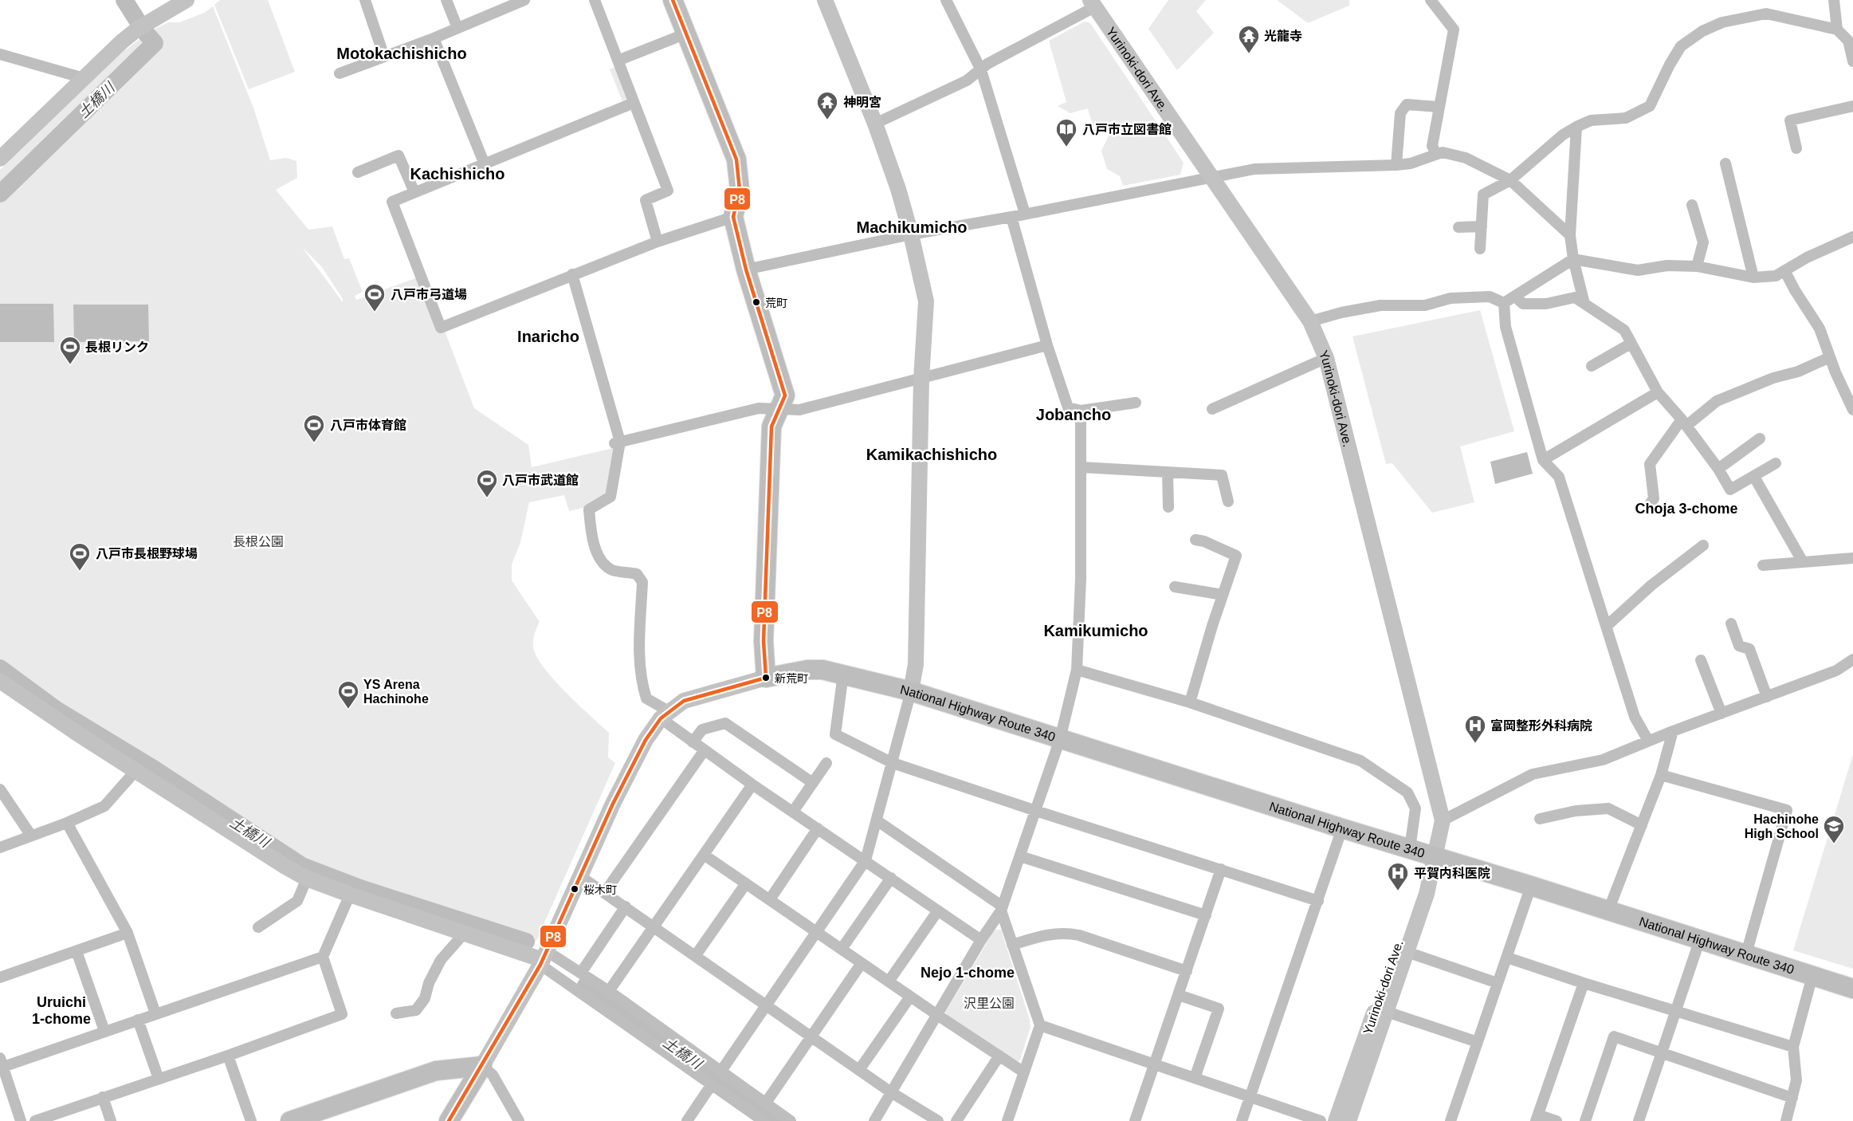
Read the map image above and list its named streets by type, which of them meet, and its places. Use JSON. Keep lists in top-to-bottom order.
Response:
{
  "streets": {
    "highway": ["National Highway Route 340"],
    "street": ["Yurinoki-dori Ave."]
  },
  "crossings": [
    ["Yurinoki-dori Ave.", "National Highway Route 340"]
  ],
  "districts": [
    "Motokachishicho",
    "Kachishicho",
    "Machikumicho",
    "Inaricho",
    "Jobancho",
    "Kamikachishicho",
    "Choja 3-chome",
    "Kamikumicho",
    "Nejo 1-chome",
    "Uruichi 1-chome"
  ],
  "water": ["土橋川"],
  "parks": ["長根公園", "沢里公園"],
  "places": {
    "temple": ["光龍寺", "神明宮"],
    "library": ["八戸市立図書館"],
    "other": ["荒町", "新荒町", "桜木町"],
    "sports": [
      "八戸市弓道場",
      "長根リンク",
      "八戸市体育館",
      "八戸市武道館",
      "八戸市長根野球場",
      "YS Arena Hachinohe"
    ],
    "hospital": ["富岡整形外科病院", "平賀内科医院"],
    "school or university": ["Hachinohe High School"]
  },
  "lines": ["transit line P8"]
}
